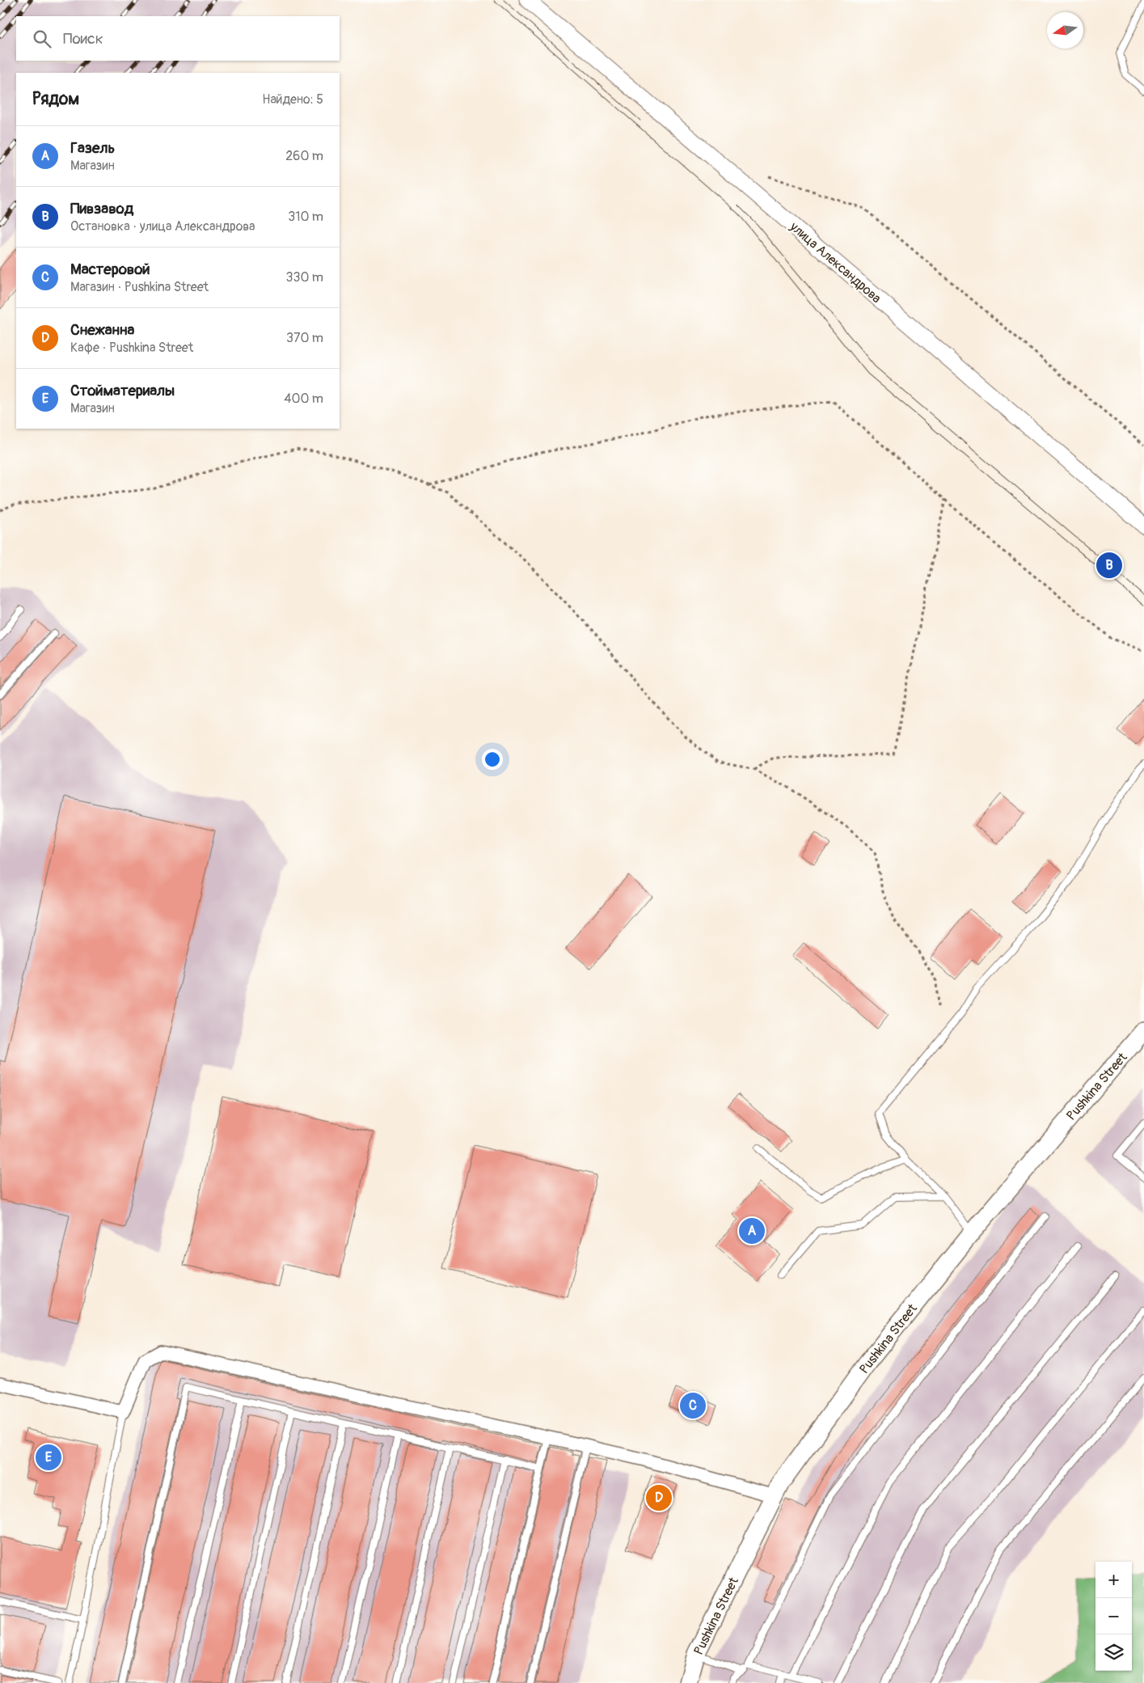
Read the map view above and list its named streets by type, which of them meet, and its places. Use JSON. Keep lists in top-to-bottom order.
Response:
{
  "streets": {
    "main road": ["Pushkina Street"],
    "street": ["улица Александрова"]
  },
  "north": "left",
  "page": {
    "search": "Поиск",
    "heading": ["Рядом", "Найдено: 5"],
    "list": [
      {
        "mark": "A",
        "name": "Газель",
        "note": "Магазин",
        "value": "260 m"
      },
      {
        "mark": "B",
        "name": "Пивзавод",
        "note": "Остановка · улица Александрова",
        "value": "310 m"
      },
      {
        "mark": "C",
        "name": "Мастеровой",
        "note": "Магазин · Pushkina Street",
        "value": "330 m"
      },
      {
        "mark": "D",
        "name": "Снежанна",
        "note": "Кафе · Pushkina Street",
        "value": "370 m"
      },
      {
        "mark": "E",
        "name": "Стойматериалы",
        "note": "Магазин",
        "value": "400 m"
      }
    ],
    "pins": [
      "B",
      "A",
      "C",
      "E",
      "D"
    ],
    "map_buttons": ["+", "−"]
  }
}
